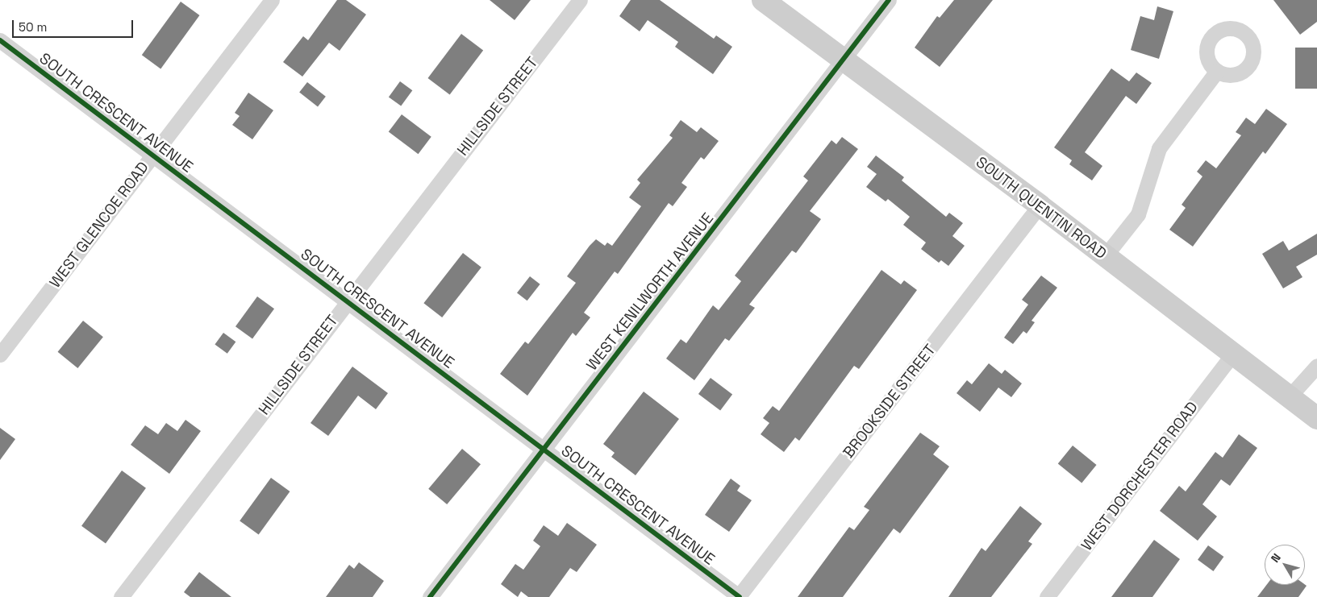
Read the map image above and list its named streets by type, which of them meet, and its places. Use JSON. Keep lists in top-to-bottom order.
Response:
{
  "streets": {
    "main road": ["SOUTH QUENTIN ROAD"],
    "street": [
      "HILLSIDE STREET",
      "SOUTH CRESCENT AVENUE",
      "WEST GLENCOE ROAD",
      "WEST KENILWORTH AVENUE",
      "BROOKSIDE STREET",
      "WEST DORCHESTER ROAD"
    ]
  },
  "crossings": [
    ["HILLSIDE STREET", "SOUTH CRESCENT AVENUE"],
    ["SOUTH CRESCENT AVENUE", "WEST GLENCOE ROAD"],
    ["SOUTH CRESCENT AVENUE", "WEST KENILWORTH AVENUE"],
    ["SOUTH CRESCENT AVENUE", "BROOKSIDE STREET"],
    ["SOUTH QUENTIN ROAD", "WEST KENILWORTH AVENUE"],
    ["SOUTH QUENTIN ROAD", "BROOKSIDE STREET"],
    ["SOUTH QUENTIN ROAD", "WEST DORCHESTER ROAD"]
  ],
  "scale_bar": "50 m",
  "north": "top left"
}
